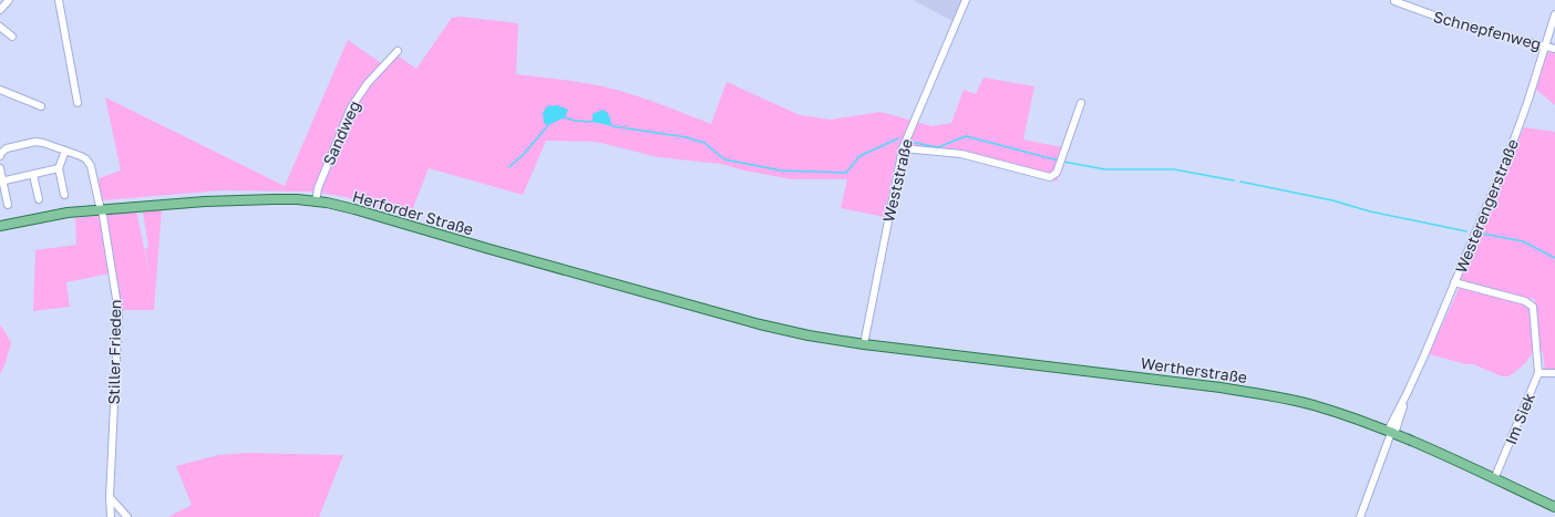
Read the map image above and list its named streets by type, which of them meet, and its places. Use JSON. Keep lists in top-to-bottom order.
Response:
{
  "streets": {
    "main road": ["Herforder Straße", "Wertherstraße"],
    "street": [
      "Schnepfenweg",
      "Sandweg",
      "Weststraße",
      "Westerengerstraße",
      "Stiller Frieden",
      "Im Siek"
    ]
  },
  "crossings": [
    ["Schnepfenweg", "Westerengerstraße"],
    ["Sandweg", "Herforder Straße"],
    ["Weststraße", "Wertherstraße"],
    ["Westerengerstraße", "Wertherstraße"],
    ["Herforder Straße", "Stiller Frieden"],
    ["Herforder Straße", "Wertherstraße"],
    ["Wertherstraße", "Im Siek"]
  ]
}
